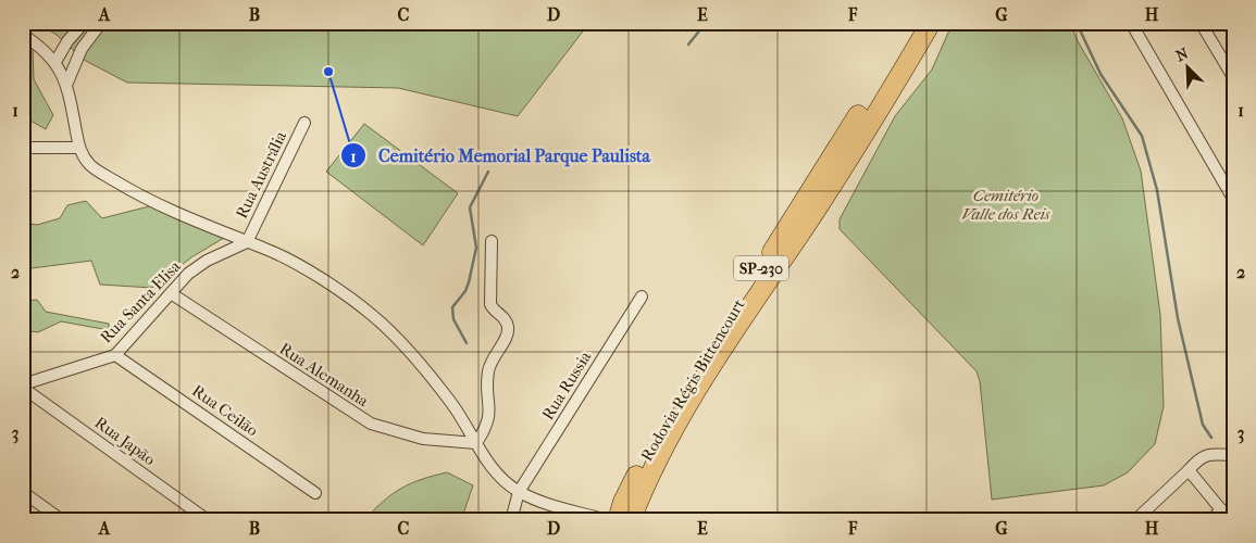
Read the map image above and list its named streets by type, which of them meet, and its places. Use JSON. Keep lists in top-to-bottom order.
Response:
{
  "streets": {
    "highway": ["SP-230", "Rodovia Régis Bittencourt"],
    "street": [
      "Rua Austrália",
      "Rua Santa Elisa",
      "Rua Alemanha",
      "Rua Russia",
      "Rua Ceilão",
      "Rua Japão"
    ]
  },
  "crossings": [
    ["Rua Austrália", "Rua Santa Elisa"],
    ["Rua Santa Elisa", "Rua Alemanha"],
    ["Rua Santa Elisa", "Rua Ceilão"],
    ["Rua Santa Elisa", "Rua Japão"]
  ],
  "parks": ["Cemitério Valle dos Reis"],
  "places": ["Cemitério Memorial Parque Paulista"],
  "north": "top left",
  "grid": {
    "columns": [
      "A",
      "B",
      "C",
      "D",
      "E",
      "F",
      "G",
      "H"
    ],
    "rows": ["1", "2", "3"]
  }
}
